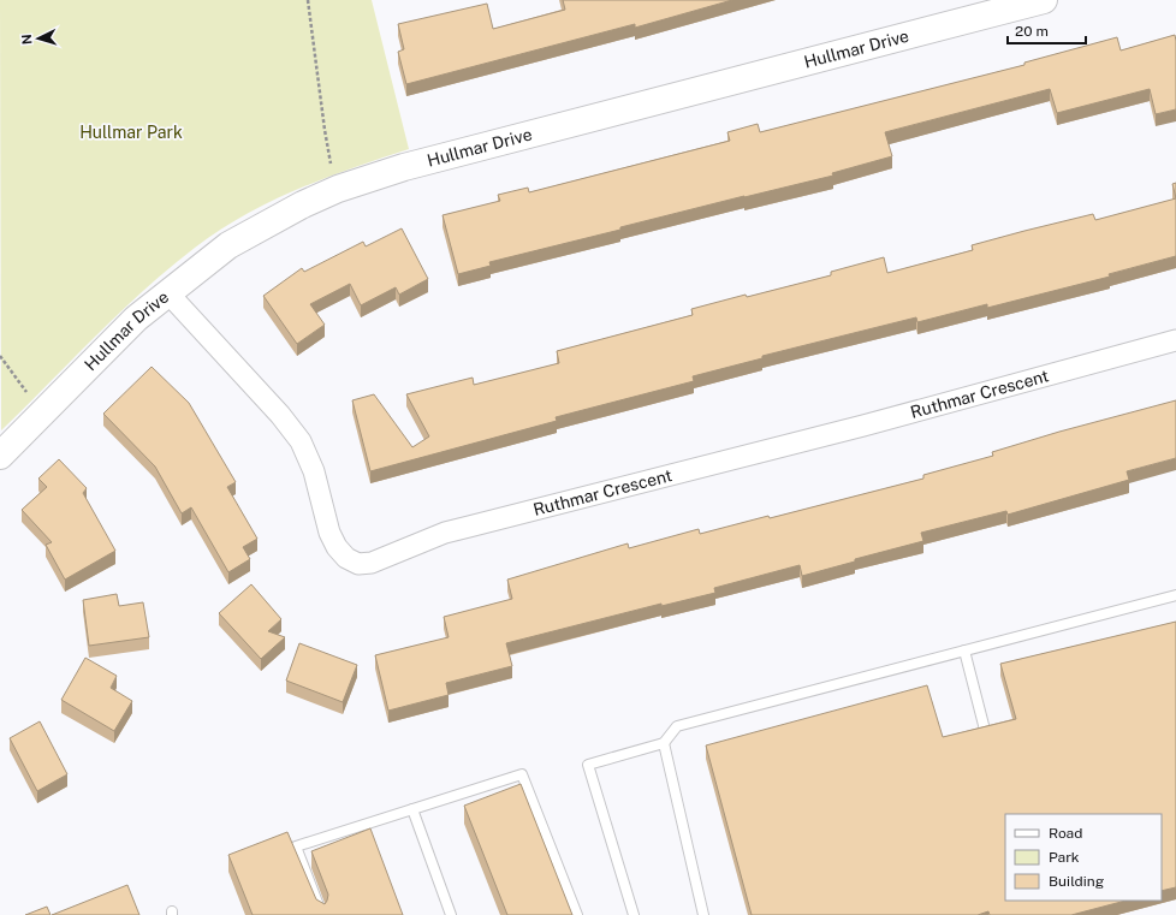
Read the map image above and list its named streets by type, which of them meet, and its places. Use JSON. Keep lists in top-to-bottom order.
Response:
{
  "streets": {
    "street": ["Hullmar Drive", "Ruthmar Crescent"]
  },
  "crossings": [
    ["Hullmar Drive", "Ruthmar Crescent"]
  ],
  "parks": ["Hullmar Park"],
  "legend": ["Road", "Park", "Building"],
  "scale_bar": "20 m",
  "north": "left"
}
